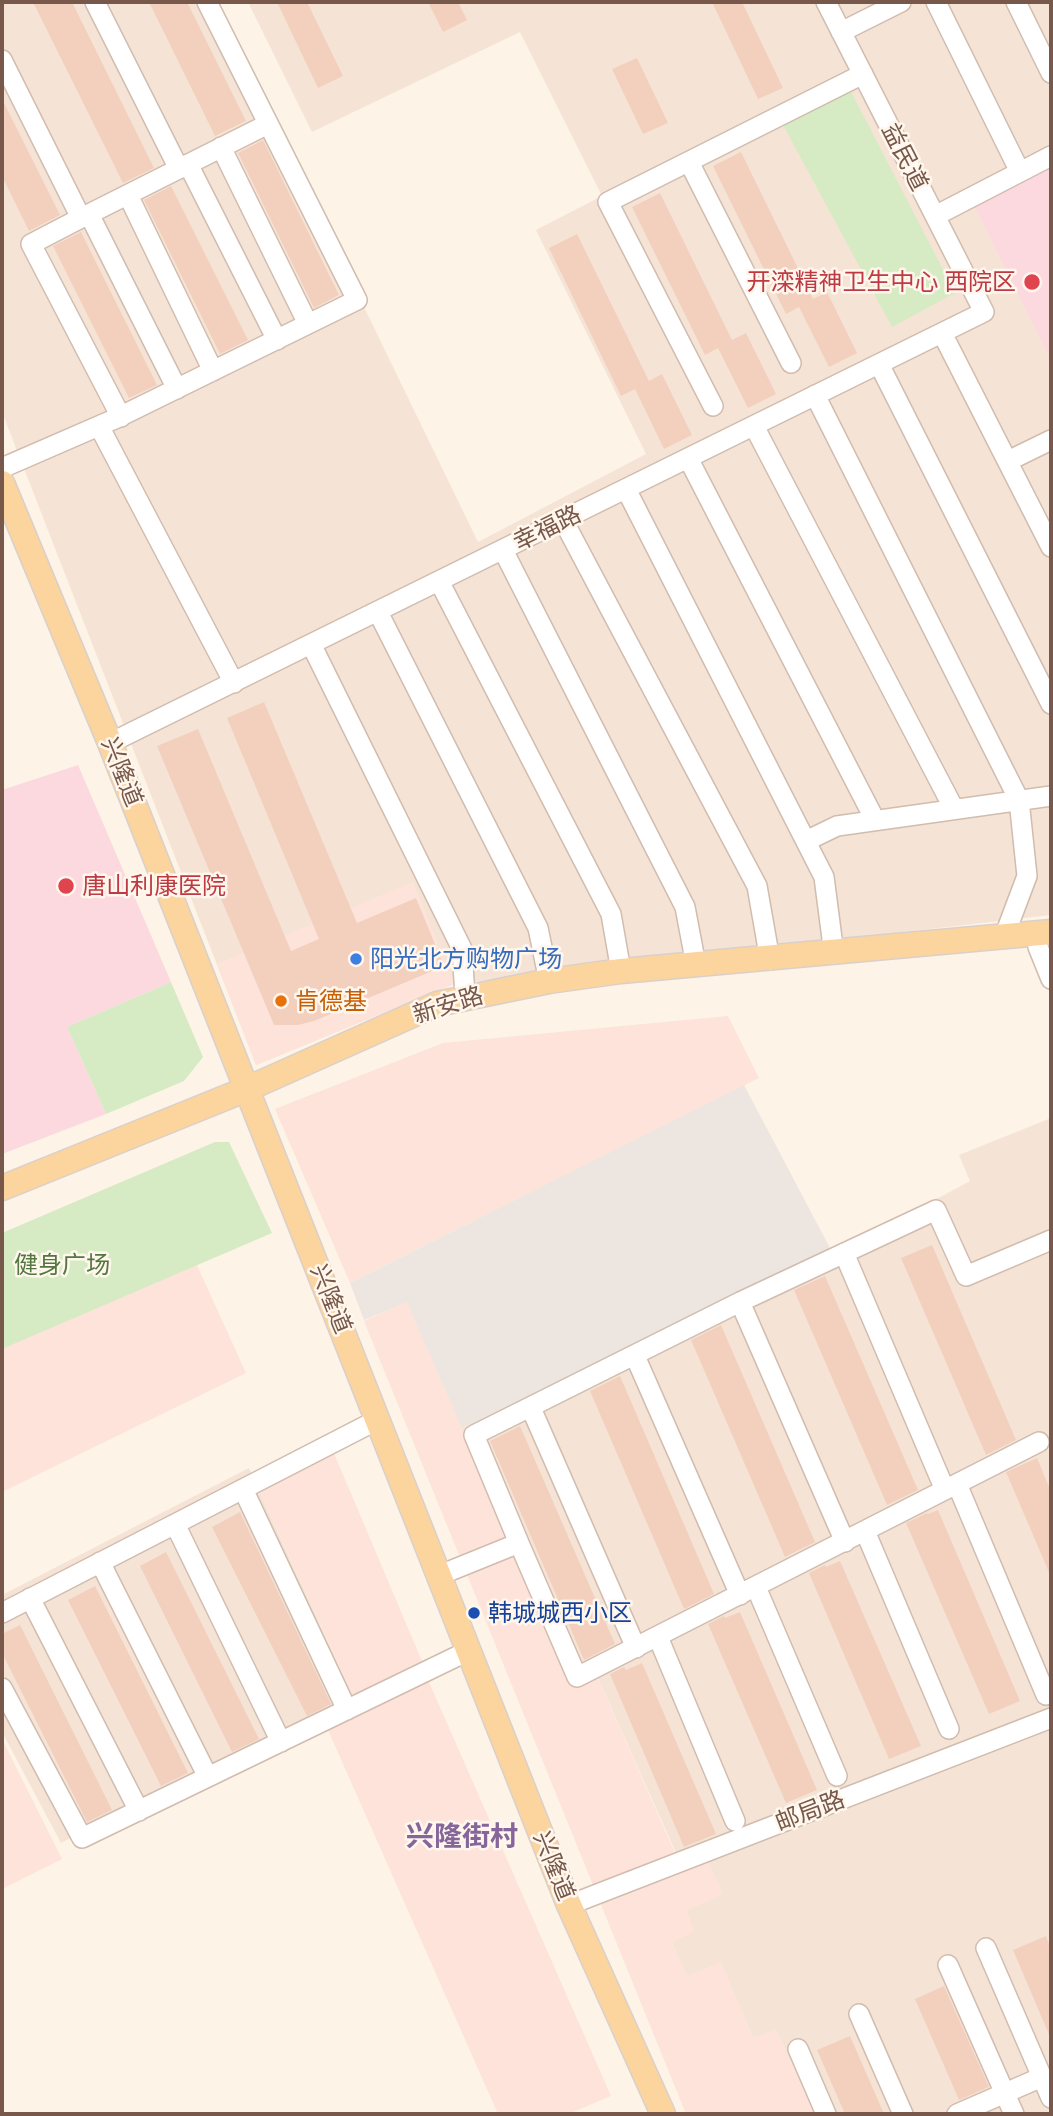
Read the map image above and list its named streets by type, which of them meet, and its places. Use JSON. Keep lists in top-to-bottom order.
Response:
{
  "streets": {
    "main road": ["兴隆道", "新安路"],
    "street": ["益民道", "幸福路", "邮局路"]
  },
  "crossings": [
    ["益民道", "幸福路"],
    ["幸福路", "兴隆道"],
    ["兴隆道", "新安路"],
    ["兴隆道", "邮局路"]
  ],
  "districts": ["兴隆街村"],
  "parks": ["健身广场"],
  "places": [
    "开滦精神卫生中心 西院区",
    "唐山利康医院",
    "阳光北方购物广场",
    "肯德基",
    "韩城城西小区"
  ]
}
